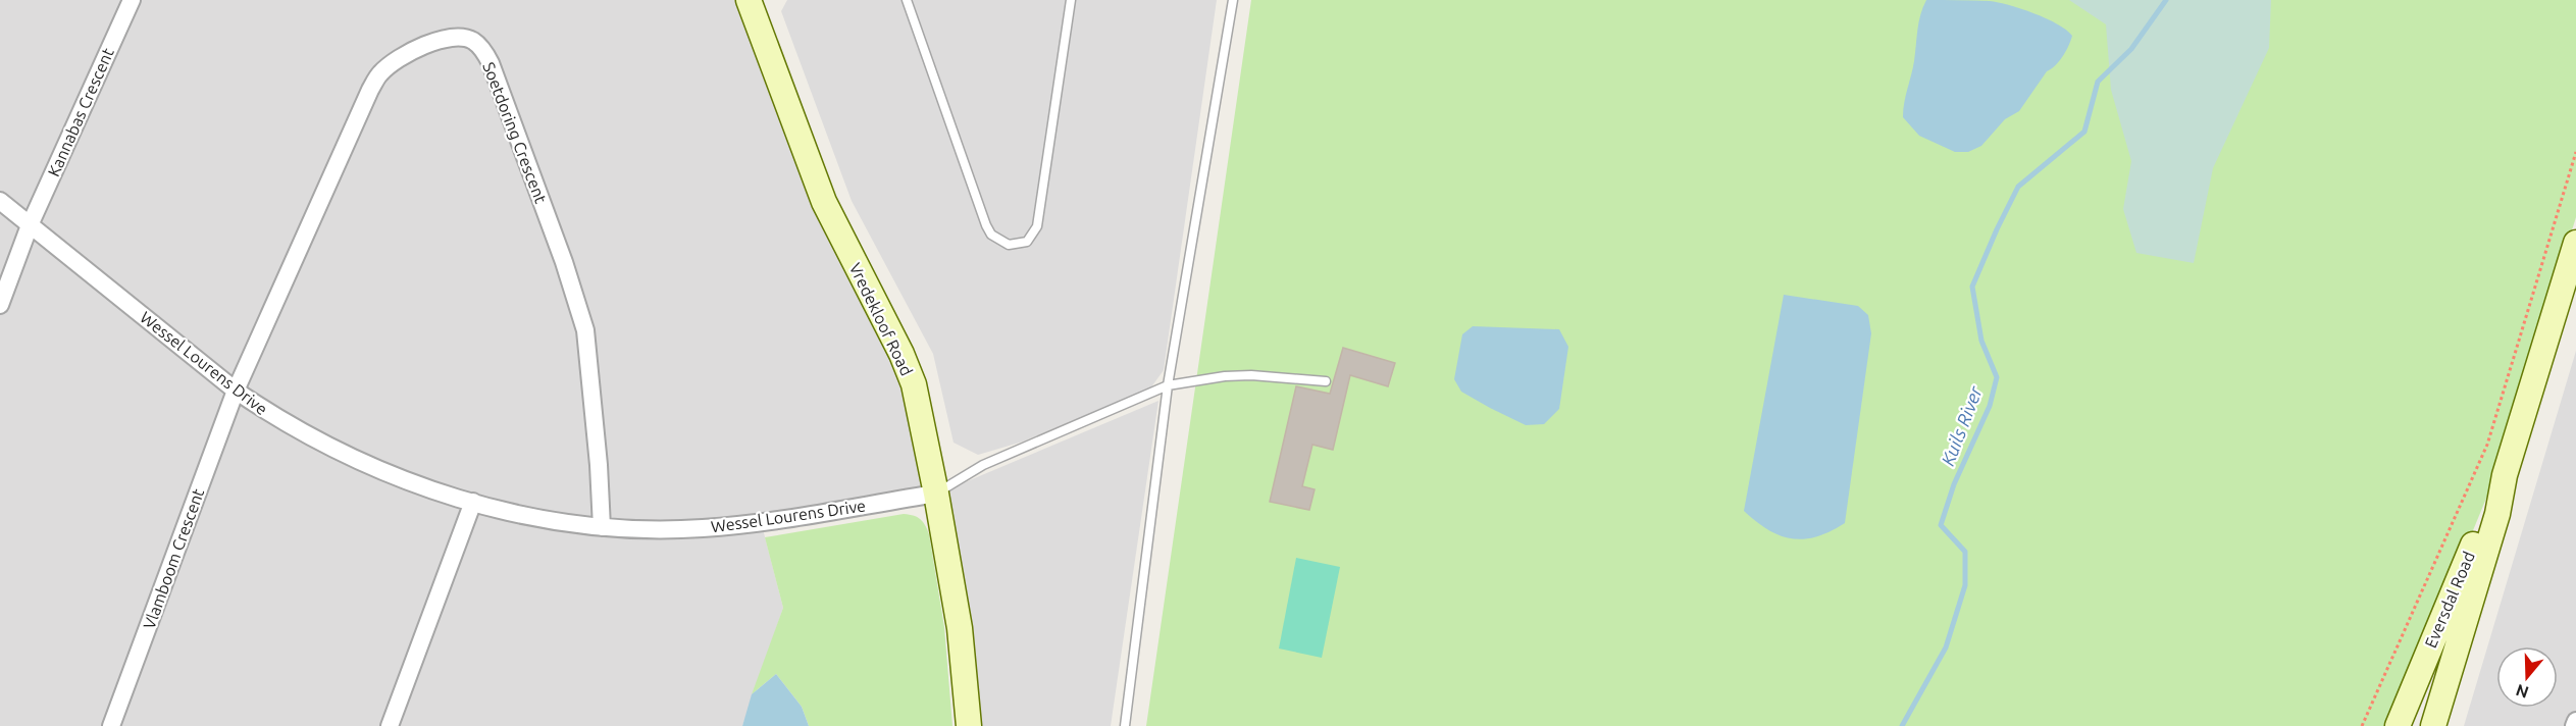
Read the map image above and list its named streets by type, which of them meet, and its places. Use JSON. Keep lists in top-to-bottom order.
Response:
{
  "streets": {
    "main road": ["Vredekloof Road", "Eversdal Road"],
    "street": [
      "Kannabas Crescent",
      "Soetdoring Crescent",
      "Wessel Lourens Drive",
      "Vlamboom Crescent"
    ]
  },
  "crossings": [
    ["Kannabas Crescent", "Wessel Lourens Drive"],
    ["Soetdoring Crescent", "Wessel Lourens Drive"],
    ["Soetdoring Crescent", "Vlamboom Crescent"],
    ["Vredekloof Road", "Wessel Lourens Drive"],
    ["Wessel Lourens Drive", "Vlamboom Crescent"]
  ],
  "water": ["Kuils River"],
  "north": "bottom"
}
